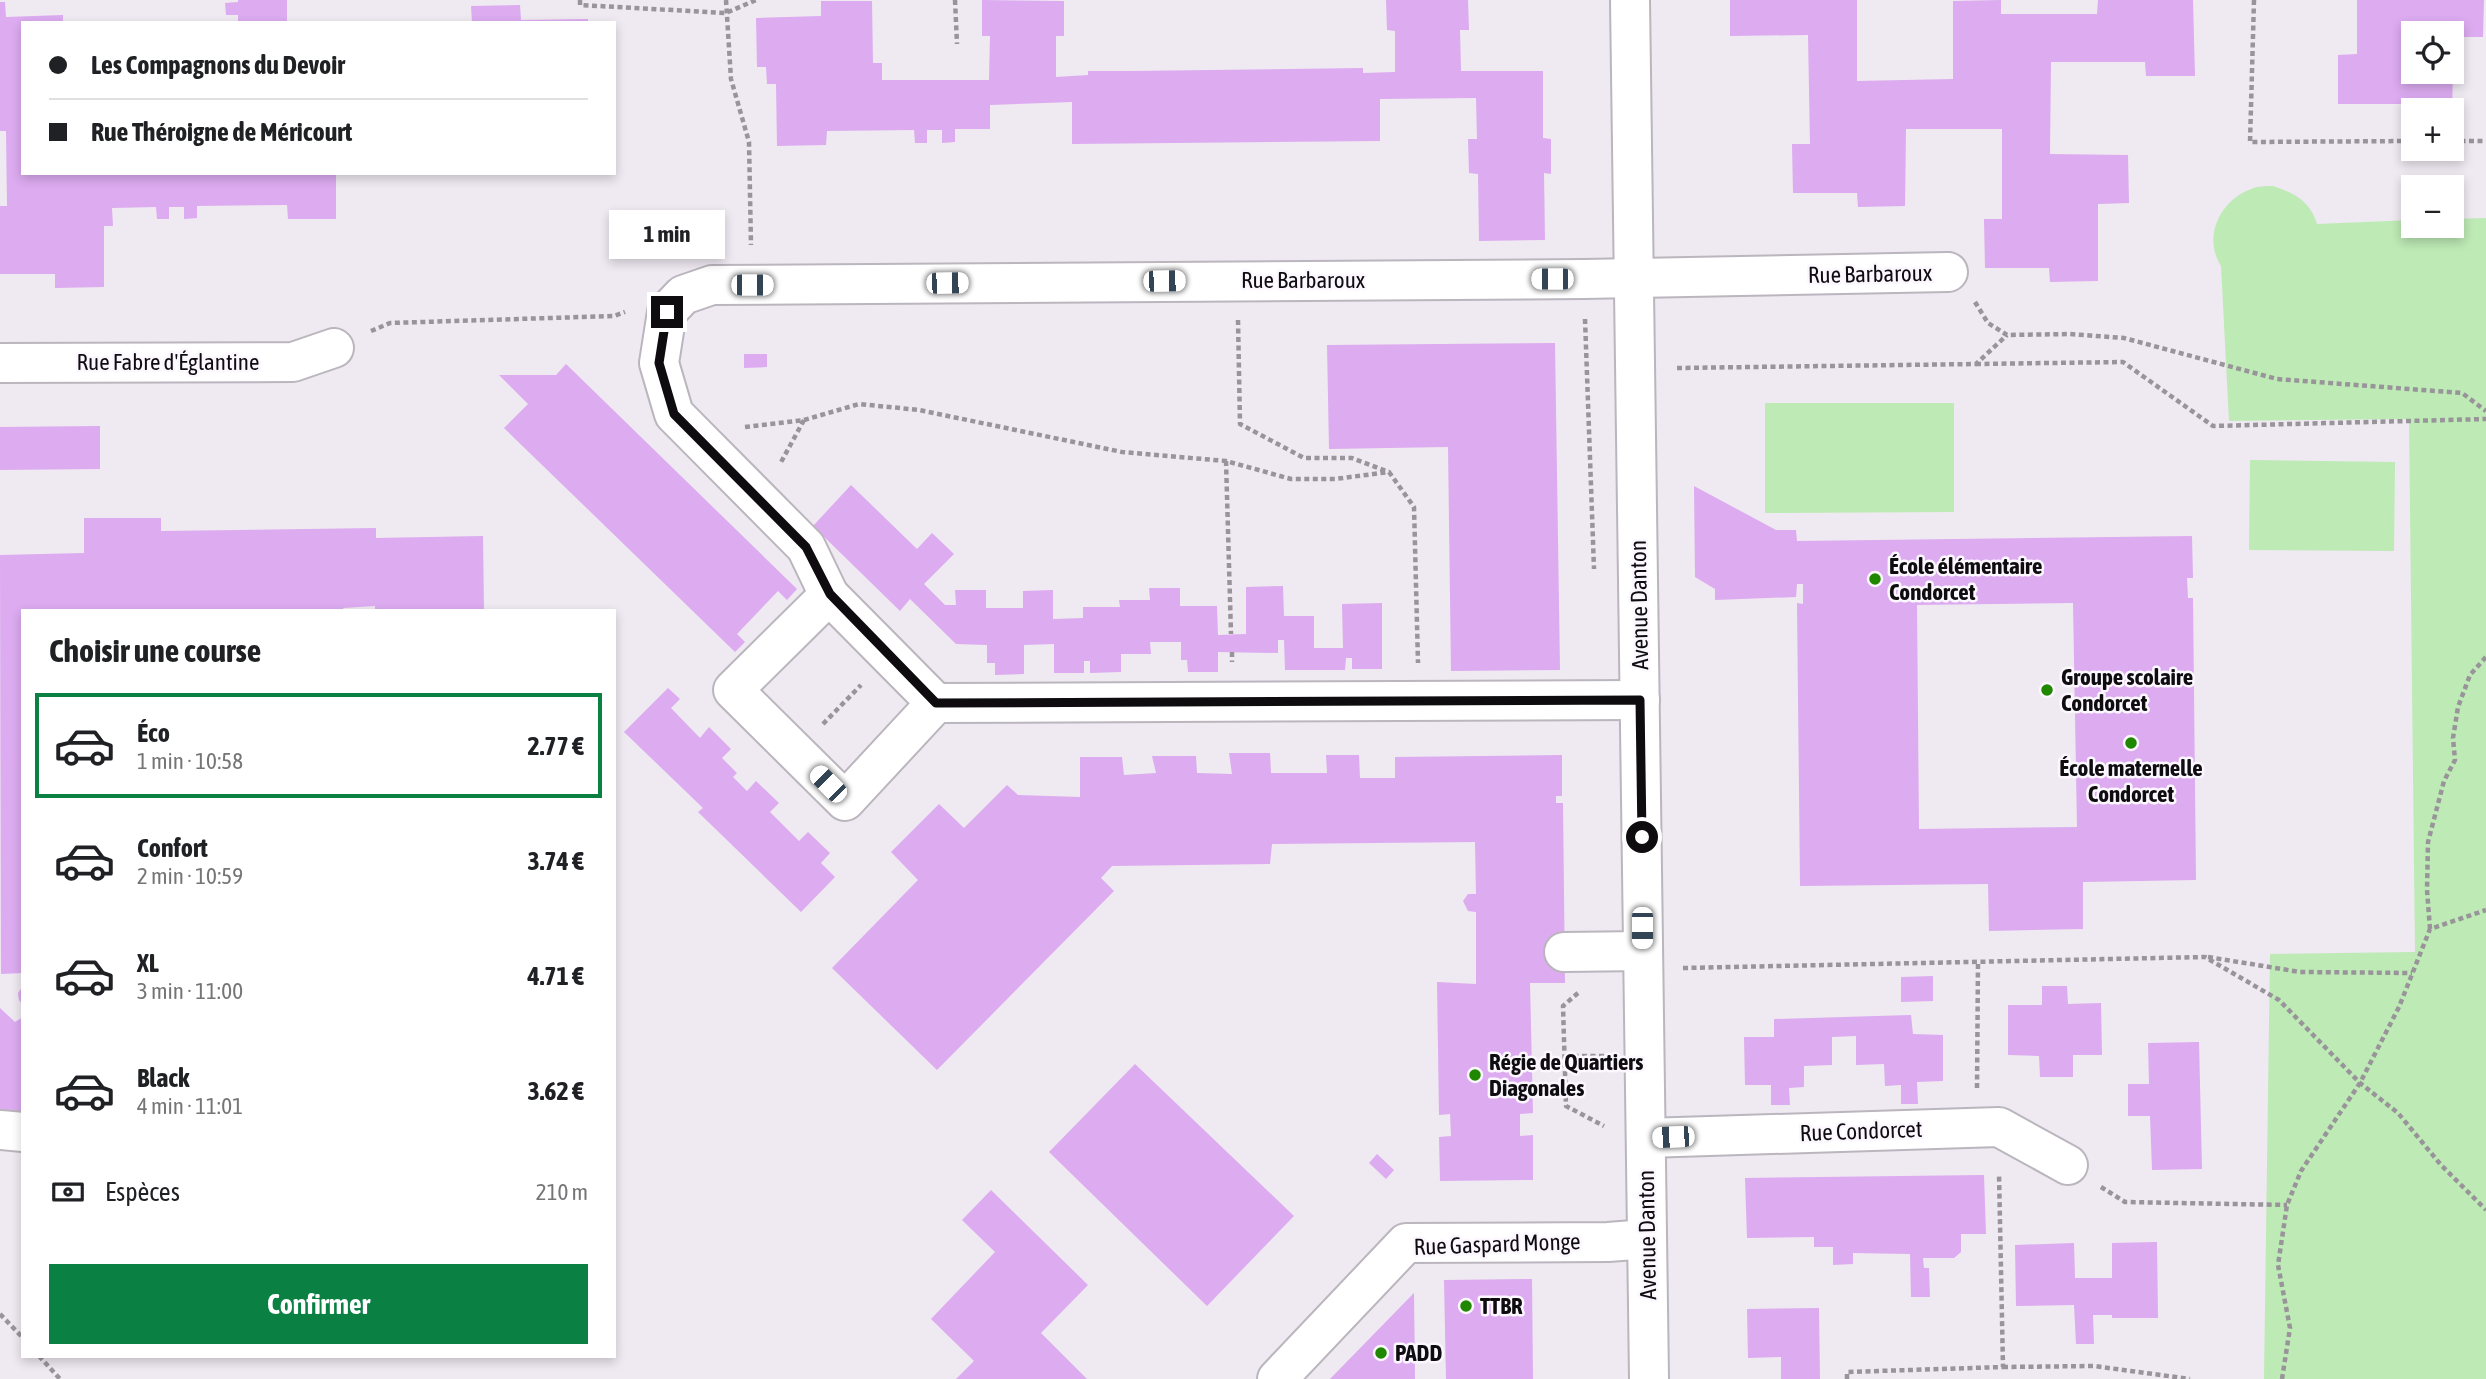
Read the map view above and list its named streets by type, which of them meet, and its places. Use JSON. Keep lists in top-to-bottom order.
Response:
{
  "streets": {
    "street": [
      "Rue Barbaroux",
      "Rue Fabre d'Églantine",
      "Avenue Danton",
      "Rue Condorcet",
      "Rue Gaspard Monge"
    ]
  },
  "crossings": [
    ["Rue Barbaroux", "Avenue Danton"],
    ["Avenue Danton", "Rue Condorcet"],
    ["Avenue Danton", "Rue Gaspard Monge"]
  ],
  "places": [
    "École élémentaire Condorcet",
    "Groupe scolaire Condorcet",
    "École maternelle Condorcet",
    "Régie de Quartiers Diagonales",
    "TTBR",
    "PADD"
  ],
  "page": {
    "map_buttons": ["+", "−"],
    "banner": ["Les Compagnons du Devoir", "Rue Théroigne de Méricourt"],
    "bubble": "1 min",
    "heading": "Choisir une course",
    "list": [
      {
        "name": "Éco",
        "note": "1 min · 10:58",
        "value": "2.77 €"
      },
      {
        "name": "Confort",
        "note": "2 min · 10:59",
        "value": "3.74 €"
      },
      {
        "name": "XL",
        "note": "3 min · 11:00",
        "value": "4.71 €"
      },
      {
        "name": "Black",
        "note": "4 min · 11:01",
        "value": "3.62 €"
      }
    ],
    "pay": ["Espèces", "210 m"],
    "buttons": "Confirmer"
  }
}
